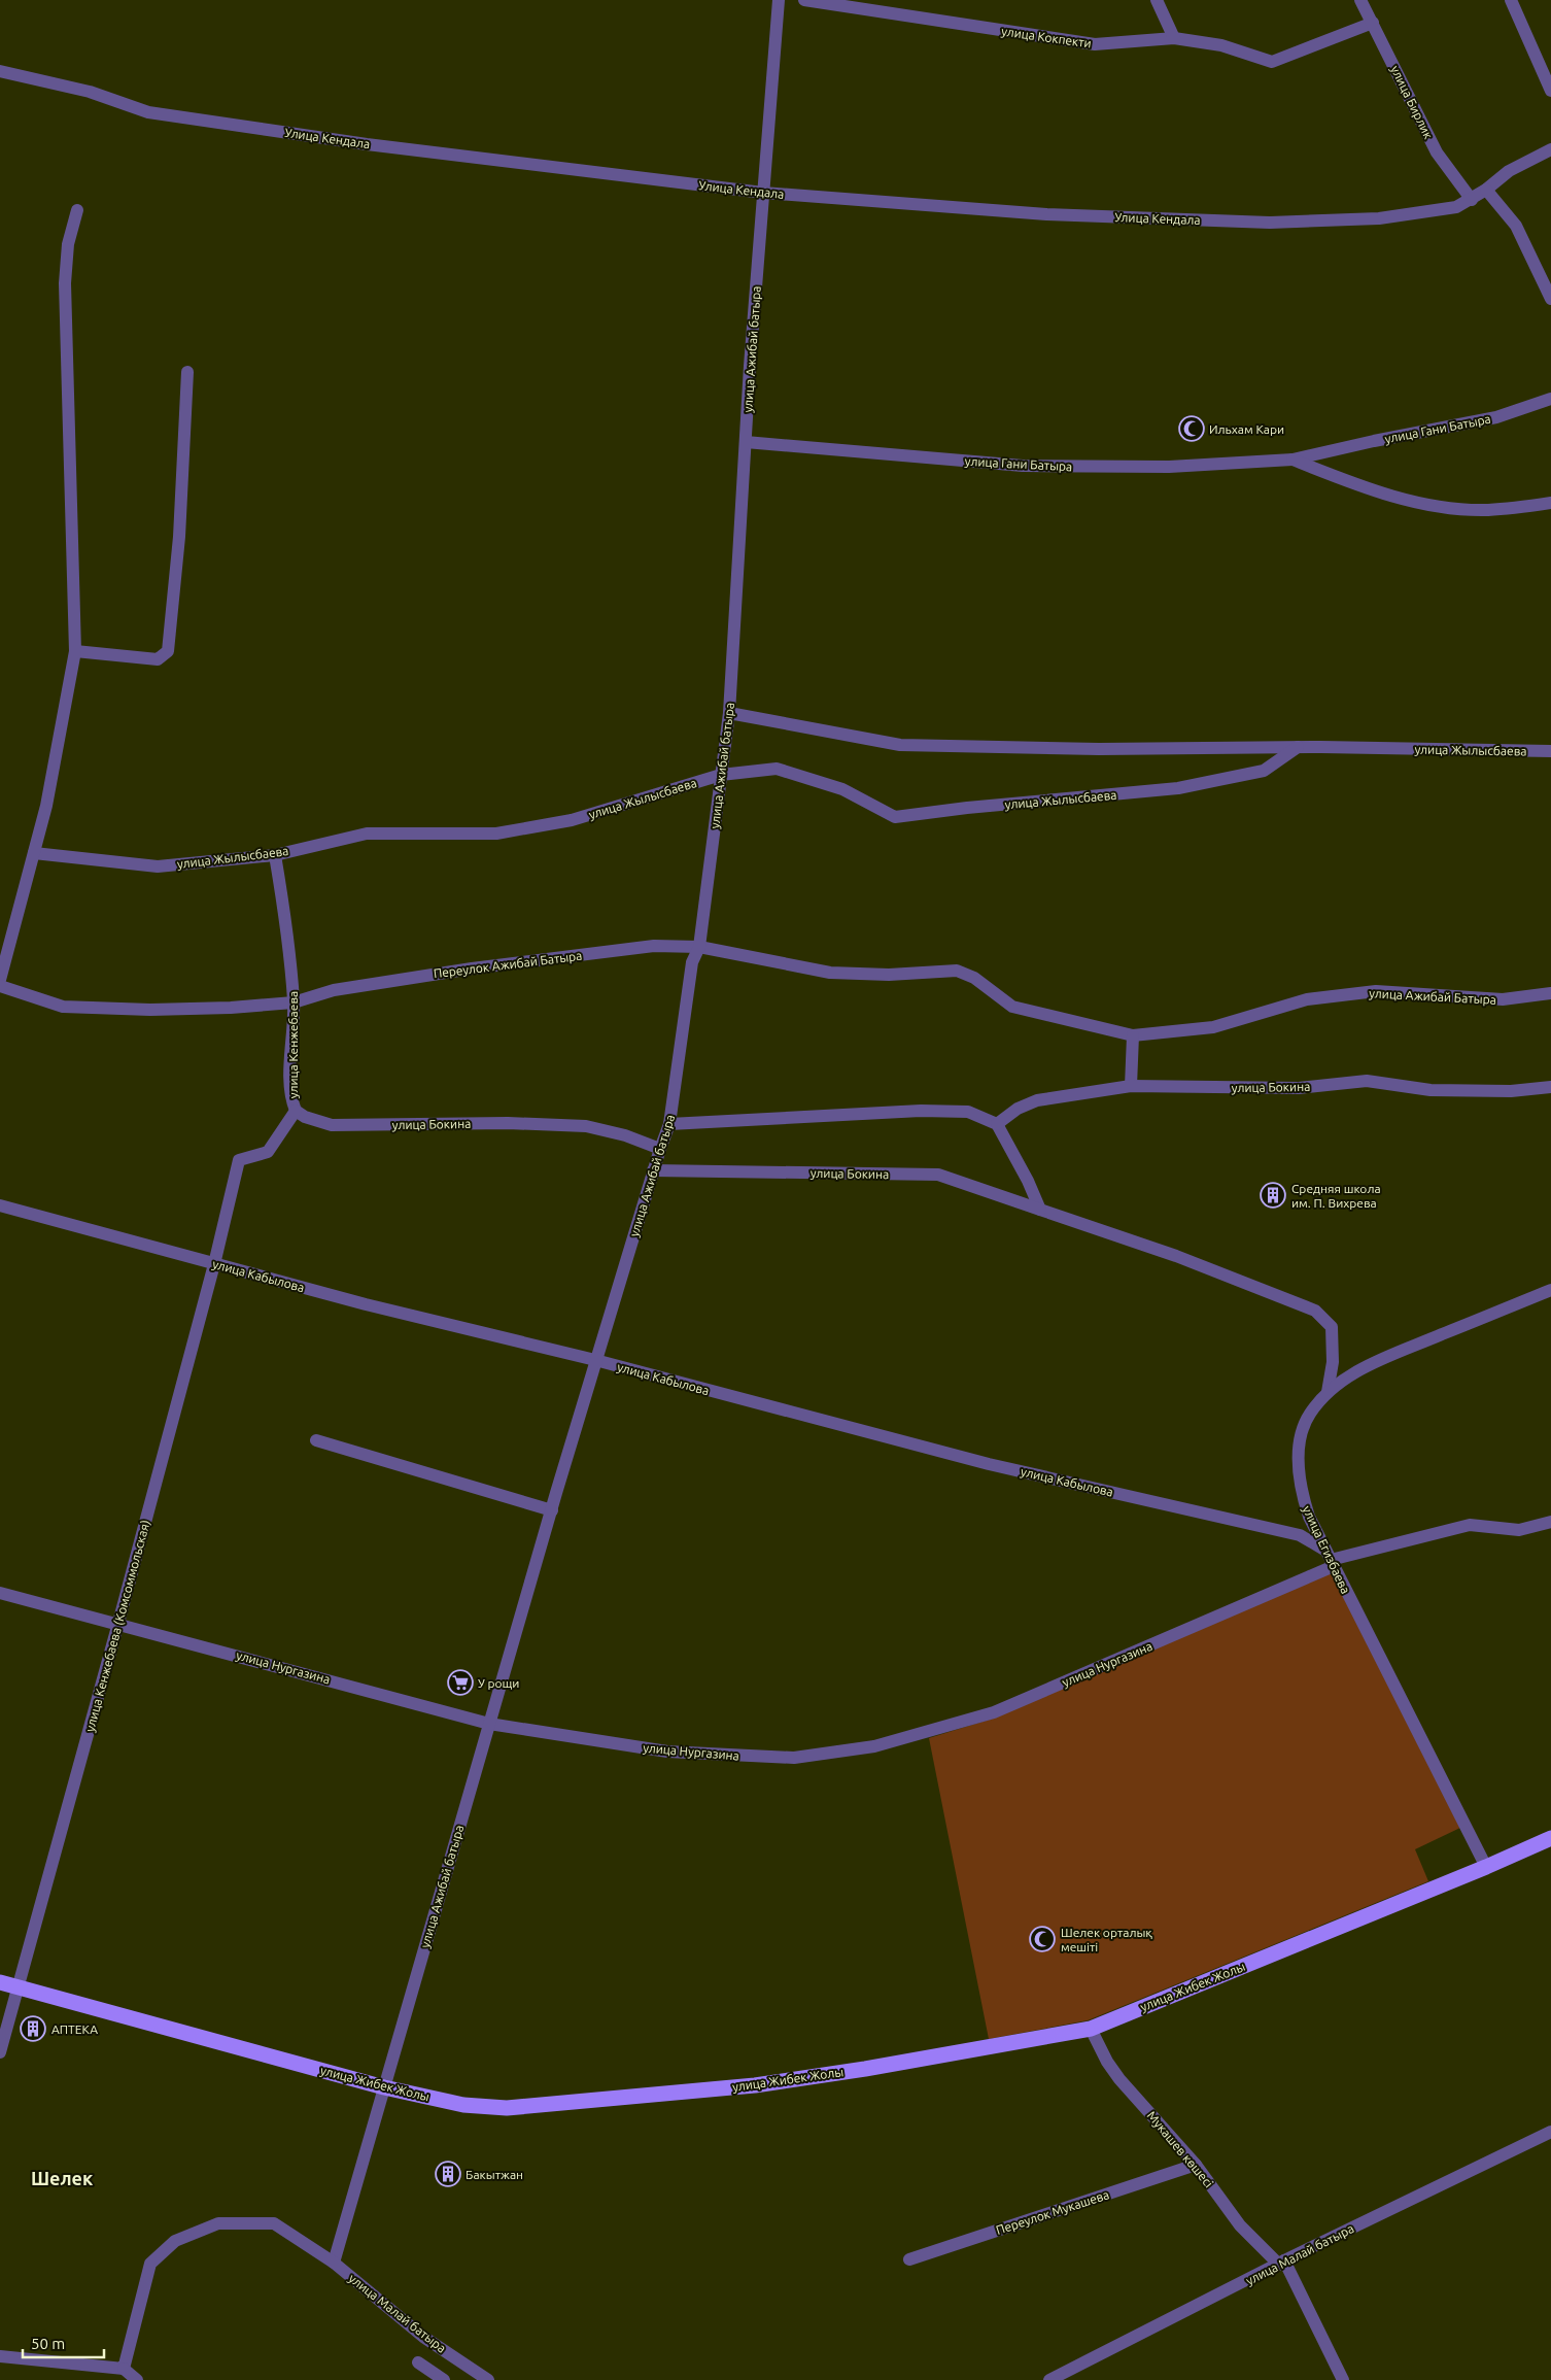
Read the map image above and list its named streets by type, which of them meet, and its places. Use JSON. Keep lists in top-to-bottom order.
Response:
{
  "streets": {
    "main road": ["улица Жибек Жолы"],
    "street": [
      "улица Кокпекти",
      "улица Бирлик",
      "Улица Кендала",
      "улица Ажибай батыра",
      "улица Гани Батыра",
      "улица Жылысбаева",
      "Переулок Ажибай Батыра",
      "улица Ажибай Батыра",
      "улица Кенжебаева",
      "улица Бокина",
      "улица Кабылова",
      "улица Егизбаева",
      "улица Кенжебаева (Комсоммольская)",
      "улица Нургазина",
      "Мукашев көшесі",
      "Переулок Мукашева",
      "улица Малай батыра"
    ]
  },
  "crossings": [
    ["улица Кокпекти", "улица Бирлик"],
    ["улица Бирлик", "Улица Кендала"],
    ["Улица Кендала", "улица Ажибай батыра"],
    ["улица Ажибай батыра", "улица Гани Батыра"],
    ["улица Ажибай батыра", "улица Жылысбаева"],
    ["улица Ажибай батыра", "Переулок Ажибай Батыра"],
    ["улица Ажибай батыра", "улица Бокина"],
    ["улица Ажибай батыра", "улица Кабылова"],
    ["улица Ажибай батыра", "улица Нургазина"],
    ["улица Ажибай батыра", "улица Жибек Жолы"],
    ["улица Ажибай батыра", "улица Малай батыра"],
    ["улица Жылысбаева", "улица Кенжебаева"],
    ["Переулок Ажибай Батыра", "улица Ажибай Батыра"],
    ["Переулок Ажибай Батыра", "улица Кенжебаева"],
    ["улица Кенжебаева", "улица Бокина"],
    ["улица Кенжебаева", "улица Кабылова"],
    ["улица Кенжебаева", "улица Кенжебаева (Комсоммольская)"],
    ["улица Бокина", "улица Егизбаева"],
    ["улица Кабылова", "улица Егизбаева"],
    ["улица Кабылова", "улица Кенжебаева (Комсоммольская)"],
    ["улица Кабылова", "улица Нургазина"],
    ["улица Егизбаева", "улица Нургазина"],
    ["улица Егизбаева", "улица Жибек Жолы"],
    ["улица Кенжебаева (Комсоммольская)", "улица Нургазина"],
    ["улица Кенжебаева (Комсоммольская)", "улица Жибек Жолы"],
    ["улица Жибек Жолы", "Мукашев көшесі"],
    ["Мукашев көшесі", "Переулок Мукашева"],
    ["Мукашев көшесі", "улица Малай батыра"]
  ],
  "districts": ["Шелек"],
  "places": {
    "mosque": ["Ильхам Кари", "Шелек орталық мешіті"],
    "building": ["Средняя школа им. П. Вихрева", "АПТЕКА", "Бакытжан"],
    "supermarket": ["У рощи"]
  },
  "scale_bar": "50 m"
}
